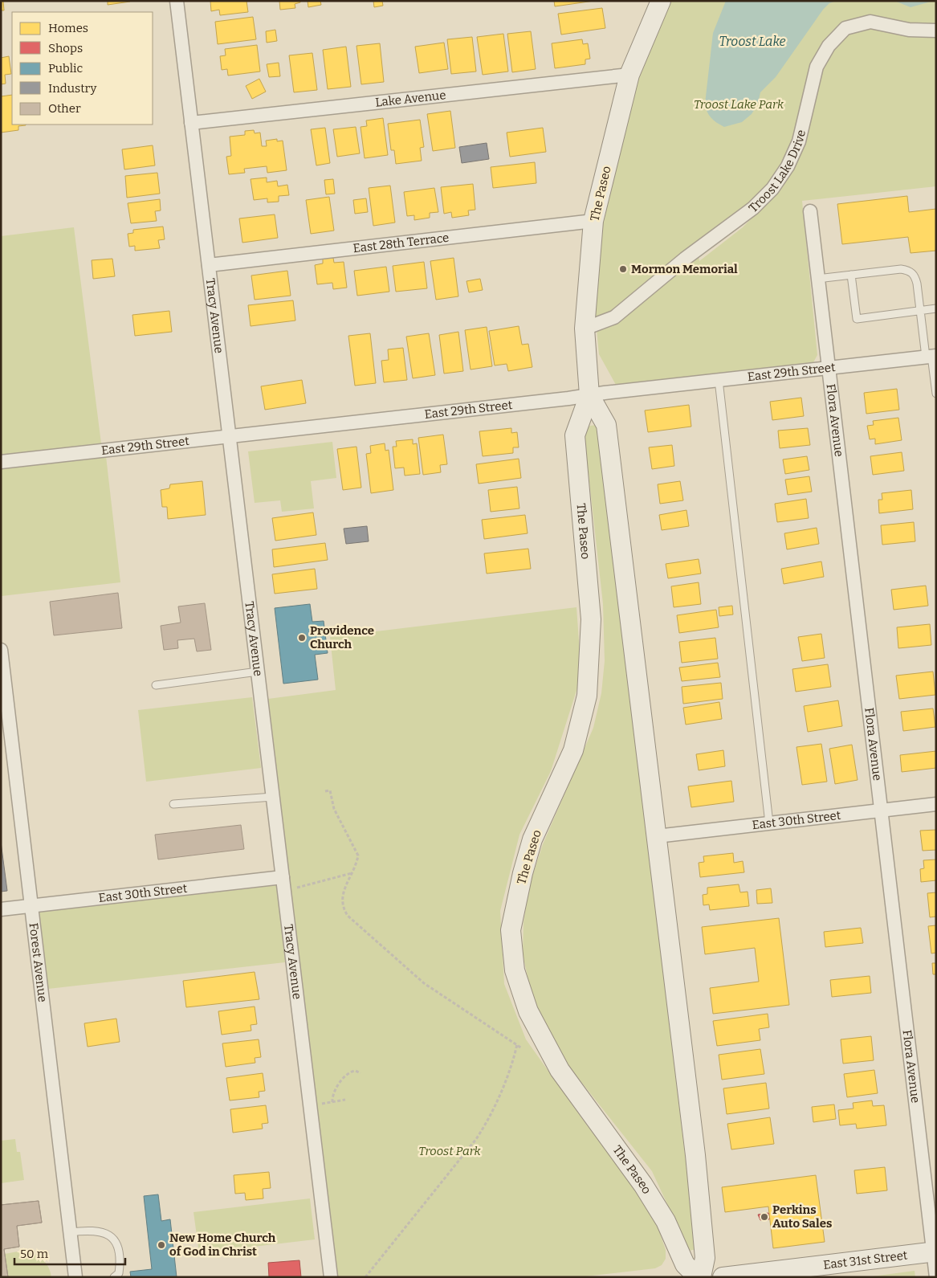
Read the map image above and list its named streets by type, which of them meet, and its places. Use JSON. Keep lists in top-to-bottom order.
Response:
{
  "streets": {
    "main road": ["The Paseo", "East 31st Street"],
    "street": [
      "Lake Avenue",
      "Troost Lake Drive",
      "East 28th Terrace",
      "Tracy Avenue",
      "East 29th Street",
      "Flora Avenue",
      "East 30th Street",
      "Forest Avenue"
    ]
  },
  "crossings": [
    ["Lake Avenue", "The Paseo"],
    ["Lake Avenue", "Tracy Avenue"],
    ["Troost Lake Drive", "The Paseo"],
    ["The Paseo", "East 28th Terrace"],
    ["The Paseo", "East 29th Street"],
    ["The Paseo", "East 30th Street"],
    ["East 28th Terrace", "Tracy Avenue"],
    ["Tracy Avenue", "East 29th Street"],
    ["Tracy Avenue", "East 30th Street"],
    ["East 29th Street", "Flora Avenue"],
    ["Flora Avenue", "East 30th Street"],
    ["Flora Avenue", "East 31st Street"],
    ["East 30th Street", "Forest Avenue"]
  ],
  "water": ["Troost Lake"],
  "parks": ["Troost Lake Park", "Troost Park"],
  "places": [
    "Mormon Memorial",
    "Providence Church",
    "Perkins Auto Sales",
    "New Home Church of God in Christ"
  ],
  "legend": [
    "Homes",
    "Shops",
    "Public",
    "Industry",
    "Other"
  ],
  "scale_bar": "50 m"
}
